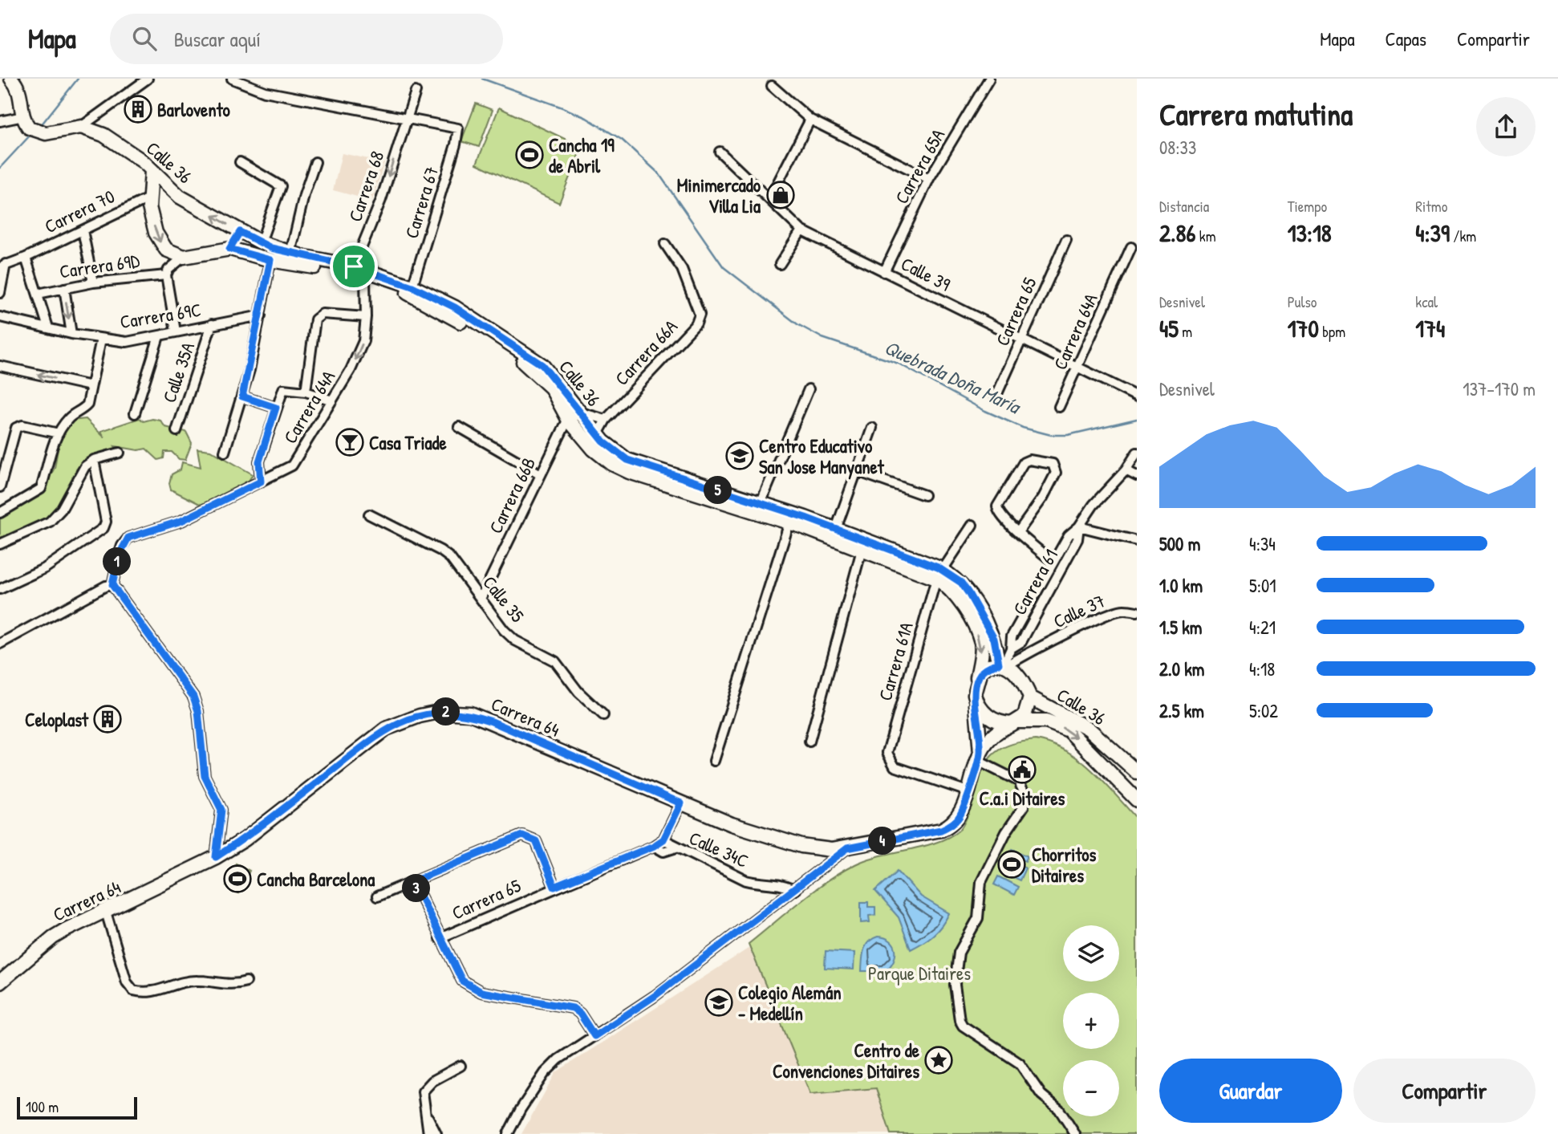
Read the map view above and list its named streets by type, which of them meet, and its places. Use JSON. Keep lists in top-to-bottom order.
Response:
{
  "streets": {
    "main road": ["Calle 36", "Carrera 64"],
    "street": [
      "Carrera 65A",
      "Carrera 68",
      "Carrera 67",
      "Carrera 70",
      "Carrera 69D",
      "Calle 39",
      "Carrera 65",
      "Carrera 69C",
      "Carrera 64A",
      "Carrera 66A",
      "Calle 35A",
      "Carrera 66B",
      "Carrera 61",
      "Calle 35",
      "Calle 37",
      "Carrera 61A",
      "Calle 34C"
    ]
  },
  "crossings": [
    ["Calle 36", "Carrera 68"],
    ["Calle 36", "Carrera 67"],
    ["Calle 36", "Carrera 64A"],
    ["Calle 36", "Carrera 66A"],
    ["Calle 36", "Carrera 66B"],
    ["Calle 36", "Carrera 61"],
    ["Calle 36", "Calle 37"],
    ["Calle 36", "Carrera 61A"],
    ["Calle 36", "Carrera 64"],
    ["Carrera 65A", "Calle 39"],
    ["Carrera 68", "Carrera 67"],
    ["Calle 39", "Carrera 65"],
    ["Calle 39", "Carrera 64A"],
    ["Carrera 65", "Calle 34C"],
    ["Carrera 69C", "Calle 35A"],
    ["Carrera 66B", "Calle 35"],
    ["Carrera 61", "Calle 37"],
    ["Carrera 61", "Carrera 64"],
    ["Calle 37", "Carrera 64"],
    ["Carrera 61A", "Carrera 64"]
  ],
  "water": ["Quebrada Doña María"],
  "parks": ["Parque Ditaires"],
  "places": {
    "building": ["Barlovento", "Celoplast"],
    "sports": ["Cancha 19 de Abril", "Chorritos Ditaires", "Cancha Barcelona"],
    "shop": ["Minimercado Villa Lia"],
    "bar": ["Casa Triade"],
    "school or university": ["Centro Educativo San Jose Manyanet", "Colegio Alemán - Medellín"],
    "public building": ["C.a.i Ditaires"],
    "place": ["Centro de Convenciones Ditaires"]
  },
  "scale_bar": "100 m",
  "page": {
    "header": "Mapa",
    "search": "Buscar aquí",
    "nav": ["Mapa", "Capas", "Compartir"],
    "heading": ["Carrera matutina", "08:33"],
    "stats": [
      ["Distancia", "2.86 km"],
      ["Tiempo", "13:18"],
      ["Ritmo", "4:39 /km"],
      ["Desnivel", "45 m"],
      ["Pulso", "170 bpm"],
      ["kcal", "174"]
    ],
    "chart": ["Desnivel", "137–170 m"],
    "pins": [
      "5",
      "1",
      "2",
      "4",
      "3"
    ],
    "list": [
      {
        "name": "500 m",
        "note": "4:34"
      },
      {
        "name": "1.0 km",
        "note": "5:01"
      },
      {
        "name": "1.5 km",
        "note": "4:21"
      },
      {
        "name": "2.0 km",
        "note": "4:18"
      },
      {
        "name": "2.5 km",
        "note": "5:02"
      }
    ],
    "map_buttons": ["+", "−"],
    "buttons": ["Guardar", "Compartir"],
    "scale": "100 m"
  }
}
